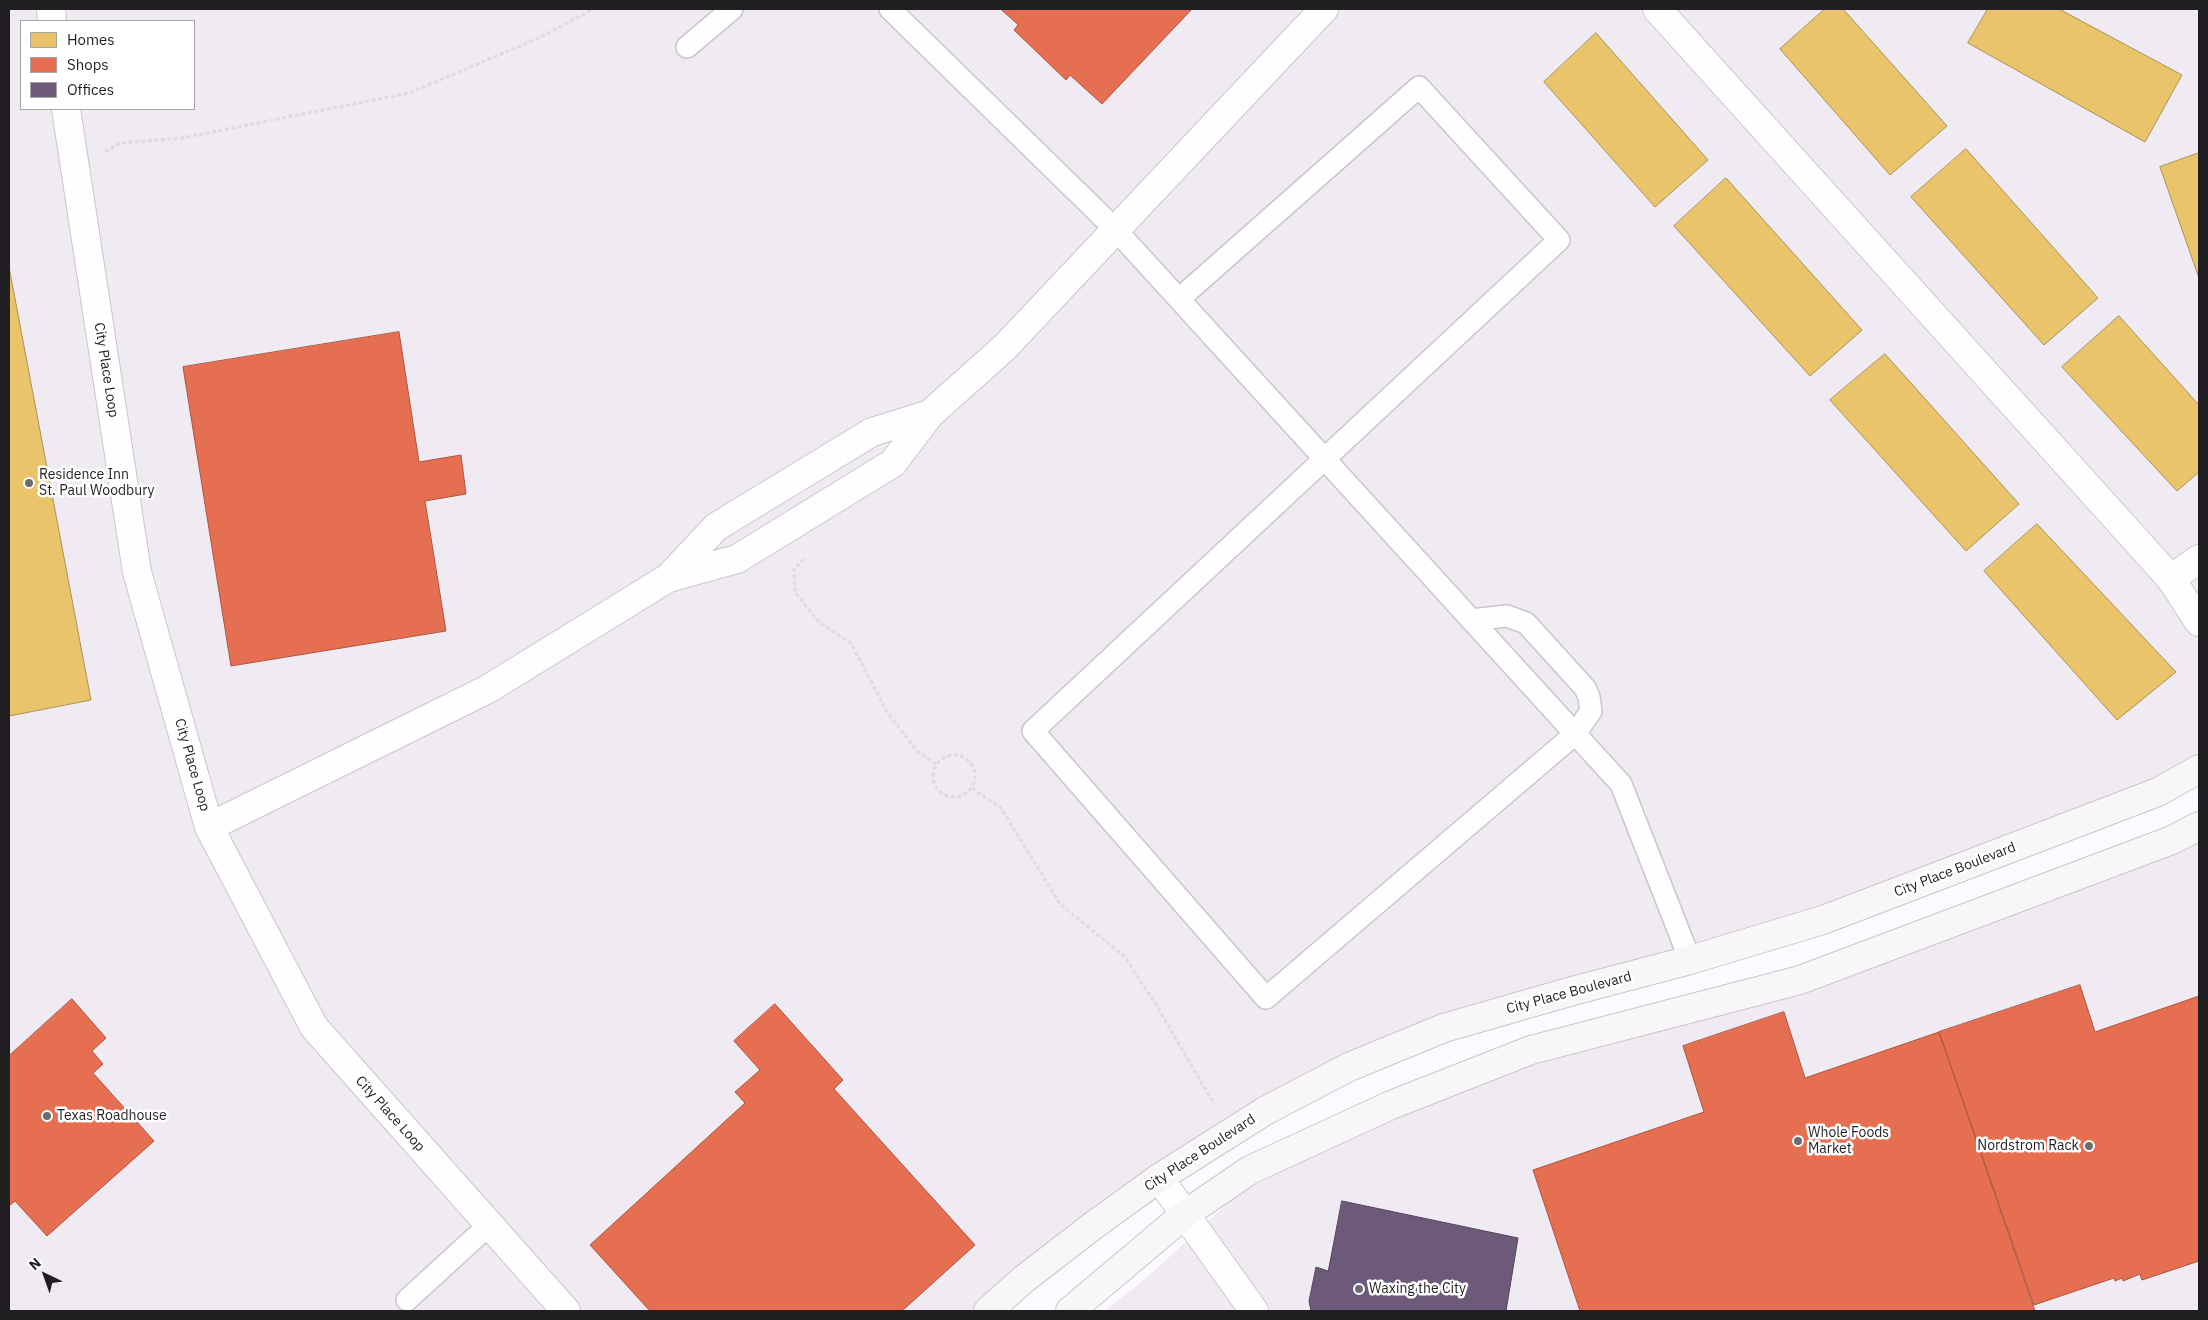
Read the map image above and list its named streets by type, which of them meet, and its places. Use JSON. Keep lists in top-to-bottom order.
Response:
{
  "streets": {
    "street": ["City Place Loop", "City Place Boulevard"]
  },
  "places": [
    "Residence Inn St. Paul Woodbury",
    "Texas Roadhouse",
    "Whole Foods Market",
    "Nordstrom Rack",
    "Waxing the City"
  ],
  "legend": ["Homes", "Shops", "Offices"],
  "north": "top left"
}
